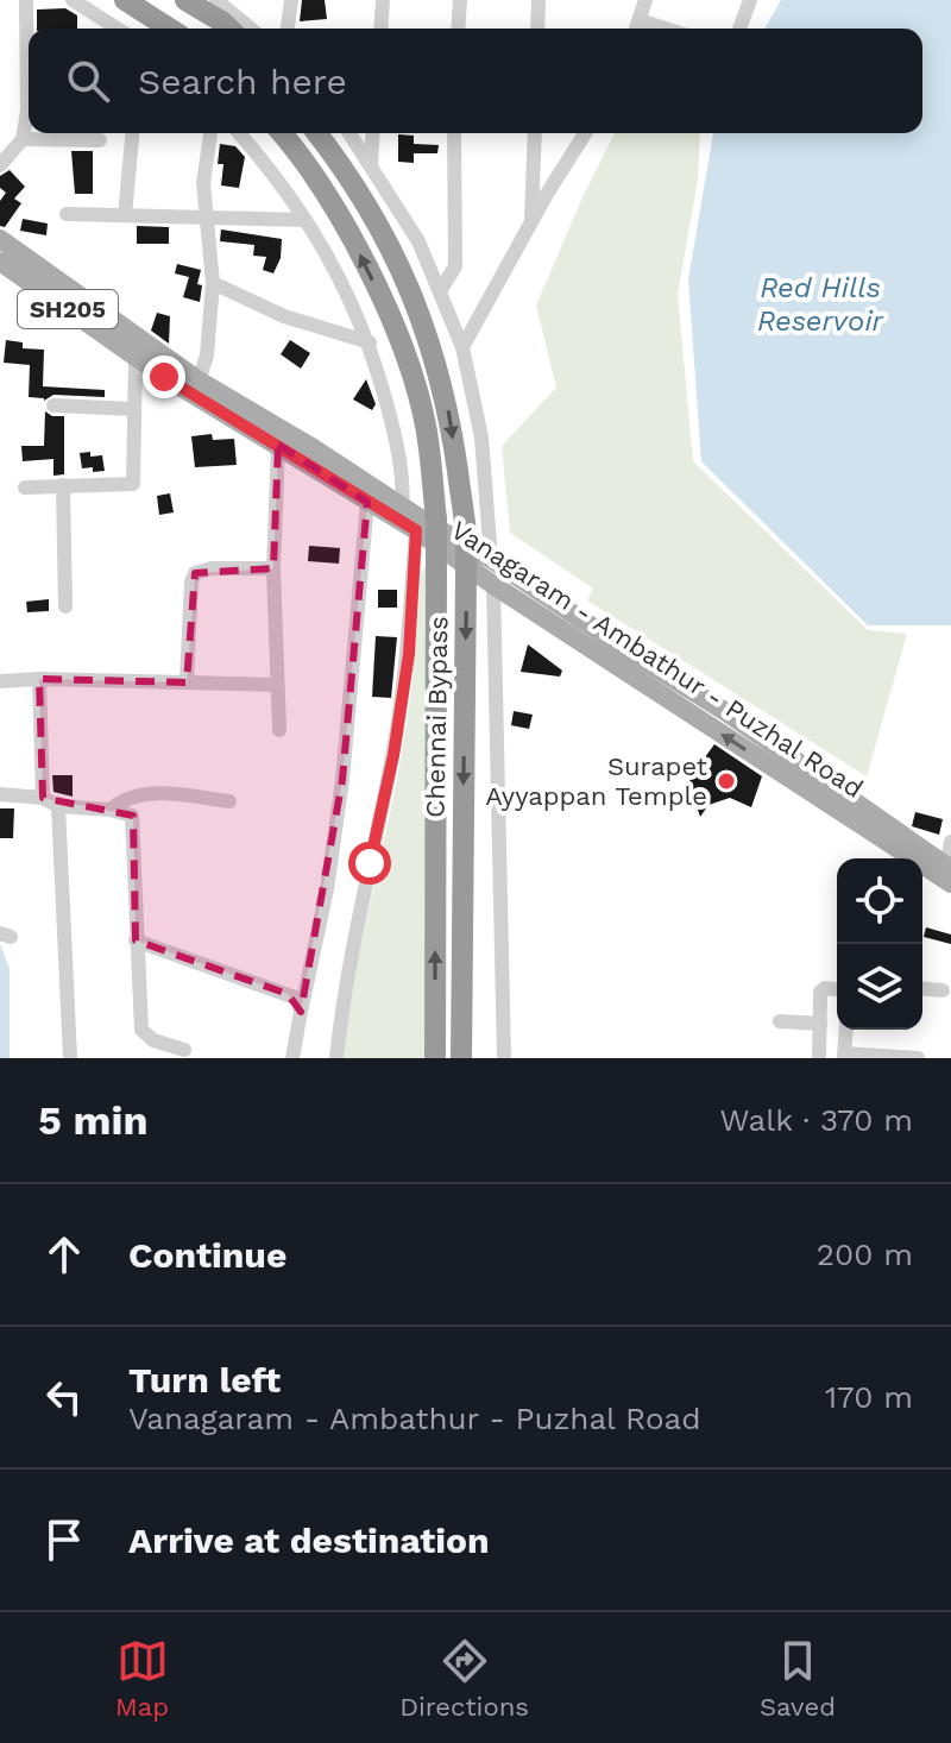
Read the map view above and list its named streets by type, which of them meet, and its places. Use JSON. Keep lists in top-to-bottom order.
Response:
{
  "streets": {
    "highway": ["Chennai Bypass"],
    "main road": ["SH205", "Vanagaram - Ambathur - Puzhal Road"]
  },
  "water": ["Red Hills Reservoir"],
  "places": ["Surapet Ayyappan Temple"],
  "page": {
    "search": "Search here",
    "heading": ["5 min", "Walk · 370 m"],
    "list": [
      ["Continue", "200 m"],
      ["Turn left", "Vanagaram - Ambathur - Puzhal Road", "170 m"],
      "Arrive at destination"
    ],
    "nav": ["Map", "Directions", "Saved"]
  }
}
